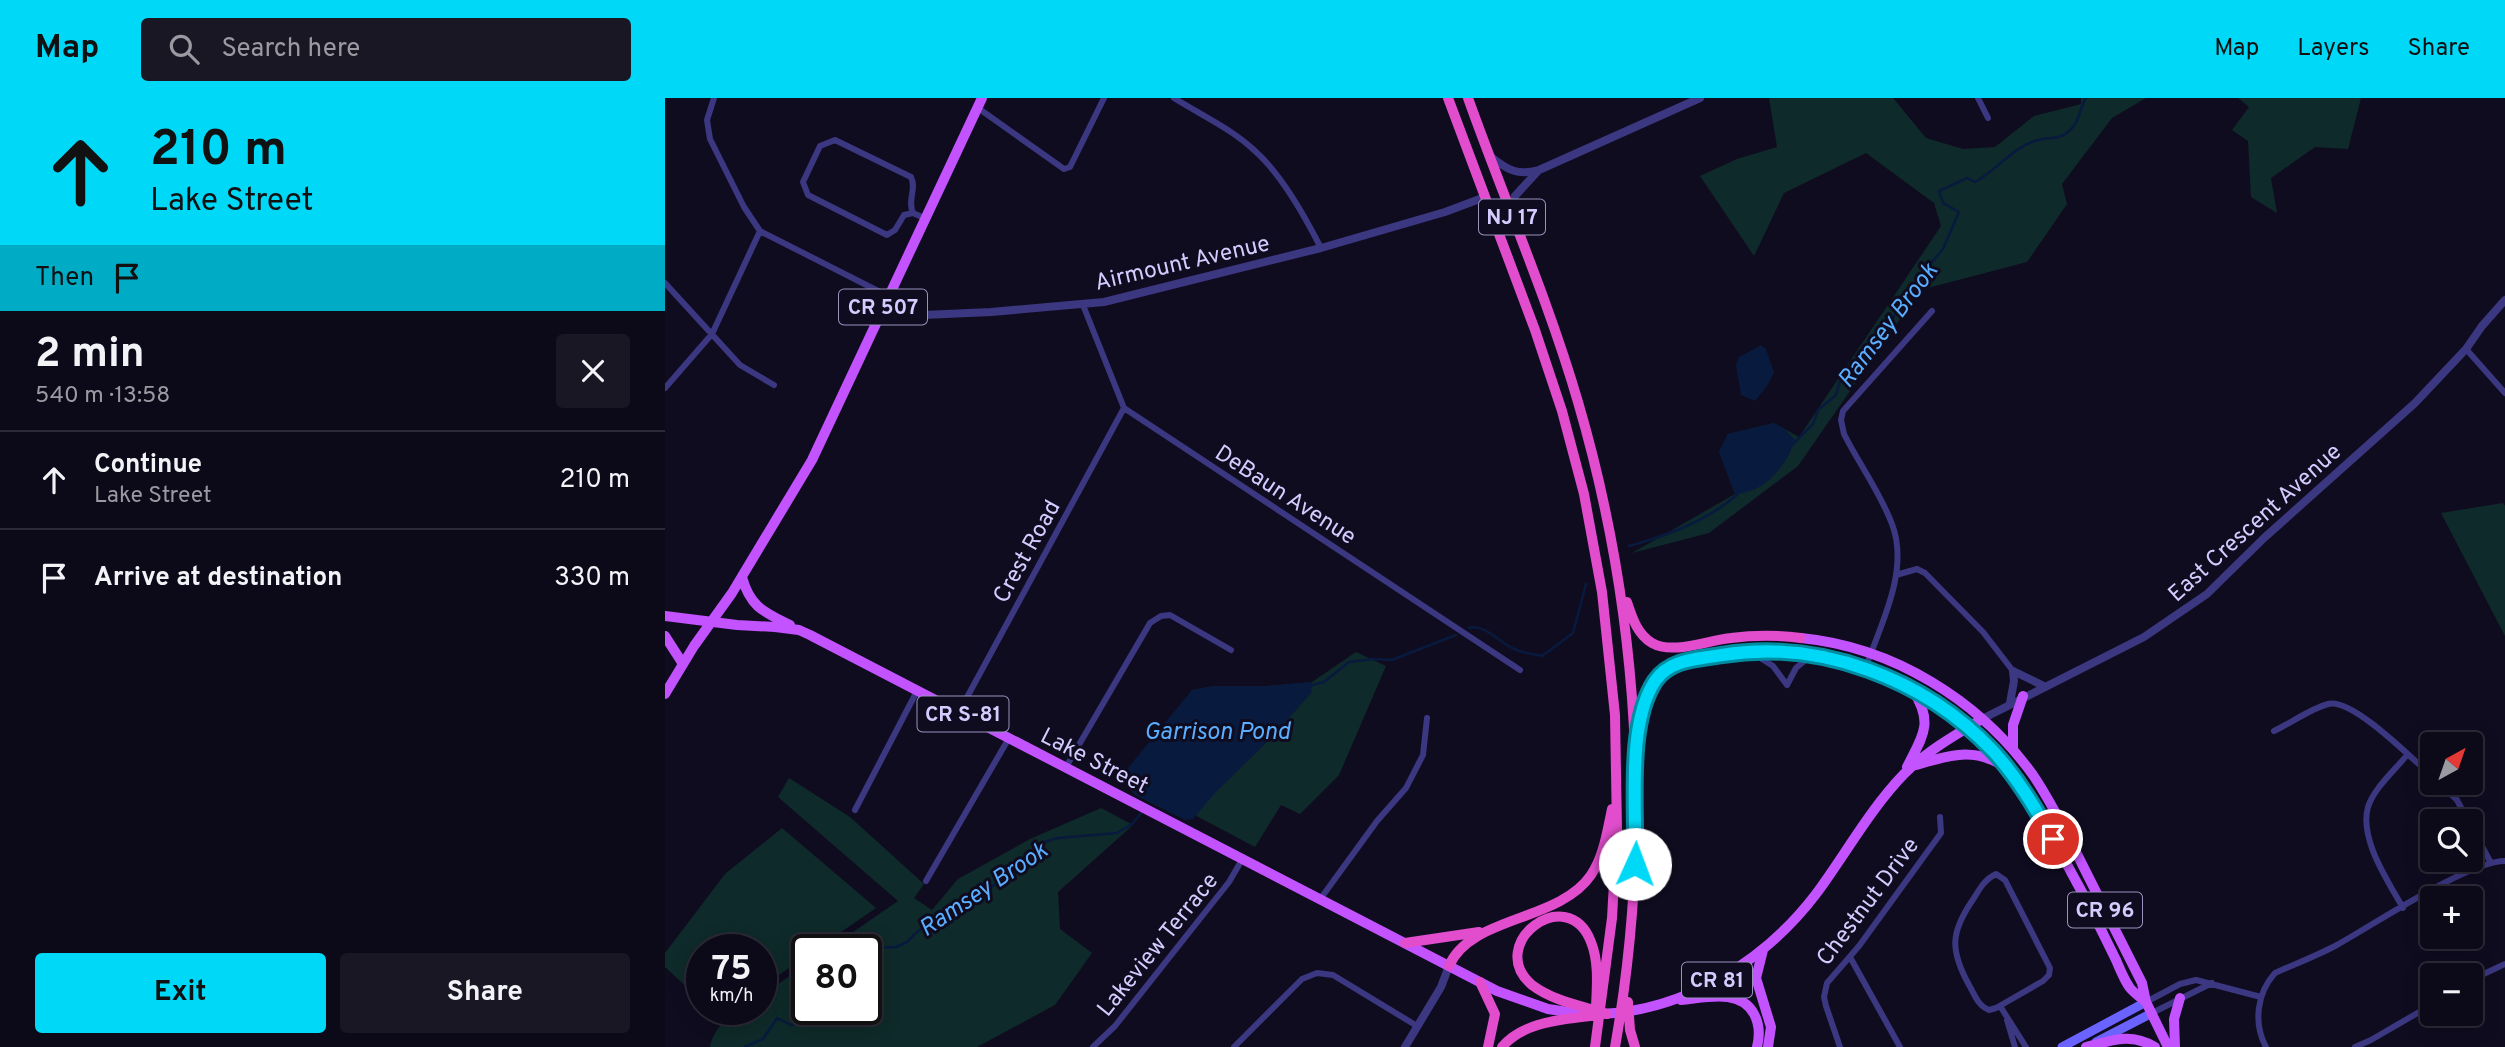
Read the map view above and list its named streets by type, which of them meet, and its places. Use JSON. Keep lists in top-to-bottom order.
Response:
{
  "streets": {
    "highway": ["NJ 17"],
    "main road": [
      "CR 507",
      "East Crescent Avenue",
      "CR S-81",
      "Lake Street",
      "CR 96",
      "CR 81"
    ],
    "street": [
      "Airmount Avenue",
      "DeBaun Avenue",
      "Crest Road",
      "Chestnut Drive",
      "Lakeview Terrace"
    ]
  },
  "crossings": [
    ["NJ 17", "Airmount Avenue"],
    ["Airmount Avenue", "CR 507"],
    ["CR 507", "Lake Street"],
    ["DeBaun Avenue", "Crest Road"],
    ["East Crescent Avenue", "CR 96"],
    ["Crest Road", "Lake Street"],
    ["Lake Street", "Lakeview Terrace"]
  ],
  "water": ["Ramsey Brook", "Garrison Pond"],
  "north": "top right",
  "page": {
    "header": "Map",
    "search": "Search here",
    "nav": ["Map", "Layers", "Share"],
    "turn": ["210 m", "Lake Street"],
    "then": "Then",
    "heading": ["2 min", "540 m · 13:58"],
    "list": [
      {
        "name": "Continue",
        "note": "Lake Street",
        "value": "210 m"
      },
      {
        "name": "Arrive at destination",
        "value": "330 m"
      }
    ],
    "map_buttons": ["+", "−"],
    "speed": "75 km/h",
    "limit": "80",
    "buttons": ["Exit", "Share"]
  }
}
